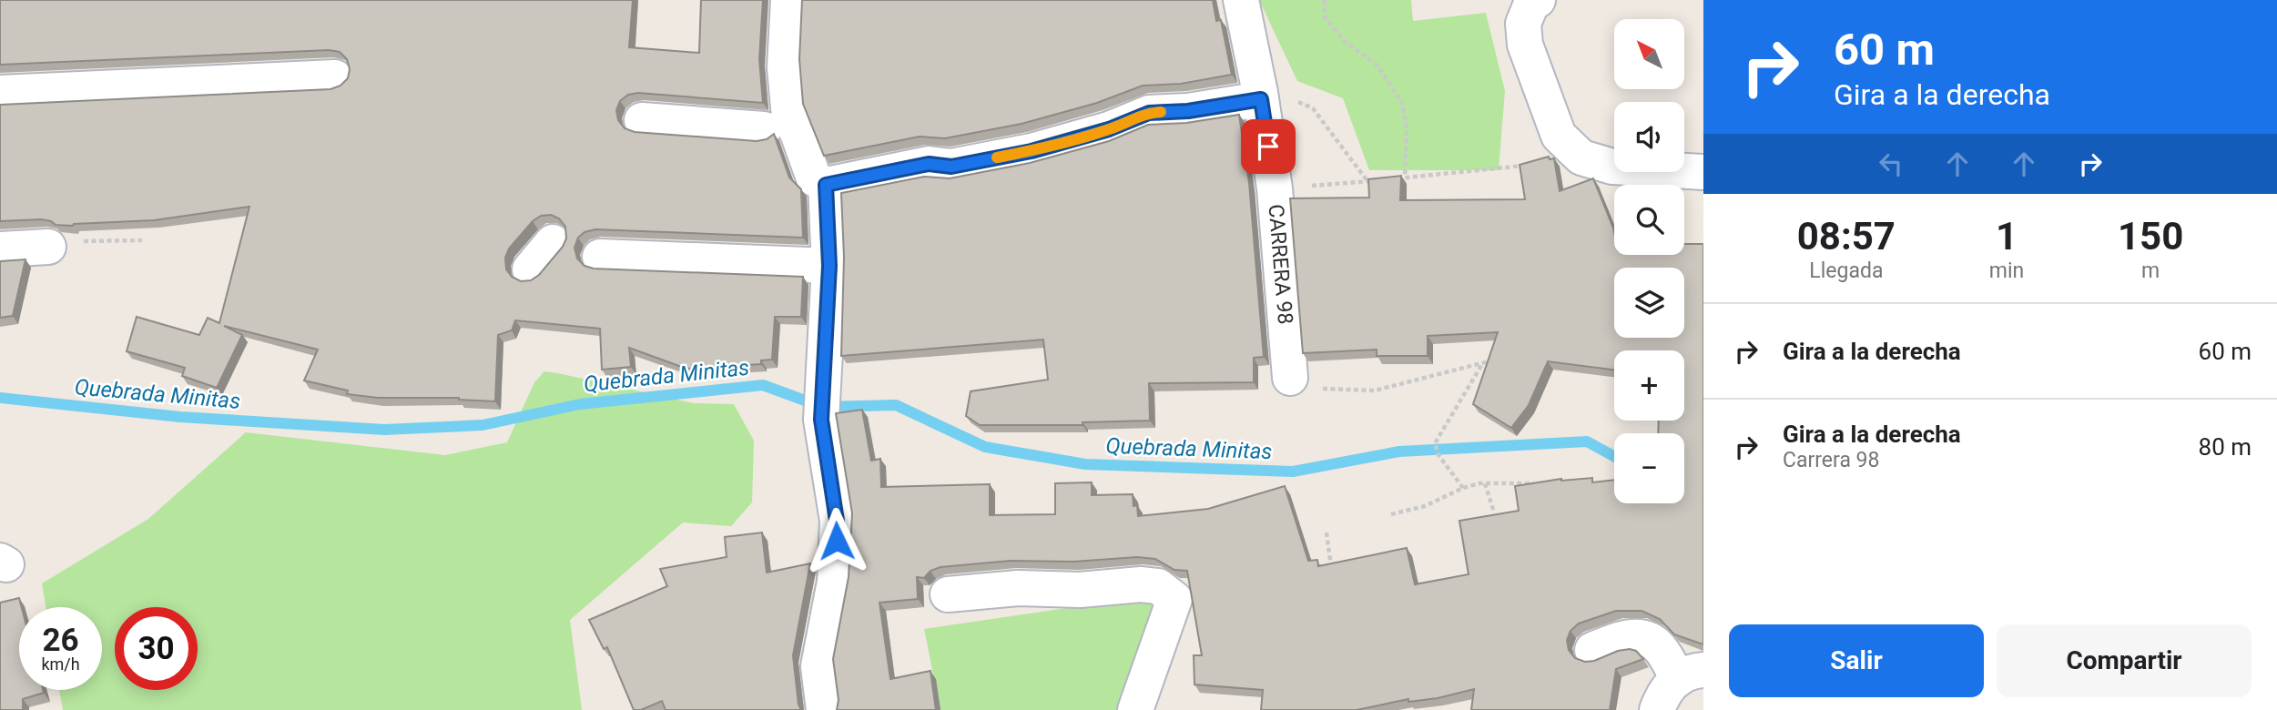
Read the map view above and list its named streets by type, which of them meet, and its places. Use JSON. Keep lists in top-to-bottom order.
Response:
{
  "streets": {
    "street": ["CARRERA 98"]
  },
  "water": ["Quebrada Minitas"],
  "north": "top left",
  "page": {
    "turn": ["60 m", "Gira a la derecha"],
    "map_buttons": ["+", "−"],
    "eta": [
      "08:57",
      "Llegada",
      "1",
      "min",
      "150",
      "m"
    ],
    "list": [
      {
        "name": "Gira a la derecha",
        "value": "60 m"
      },
      {
        "name": "Gira a la derecha",
        "note": "Carrera 98",
        "value": "80 m"
      }
    ],
    "speed": "26 km/h",
    "limit": "30",
    "buttons": ["Salir", "Compartir"]
  }
}
